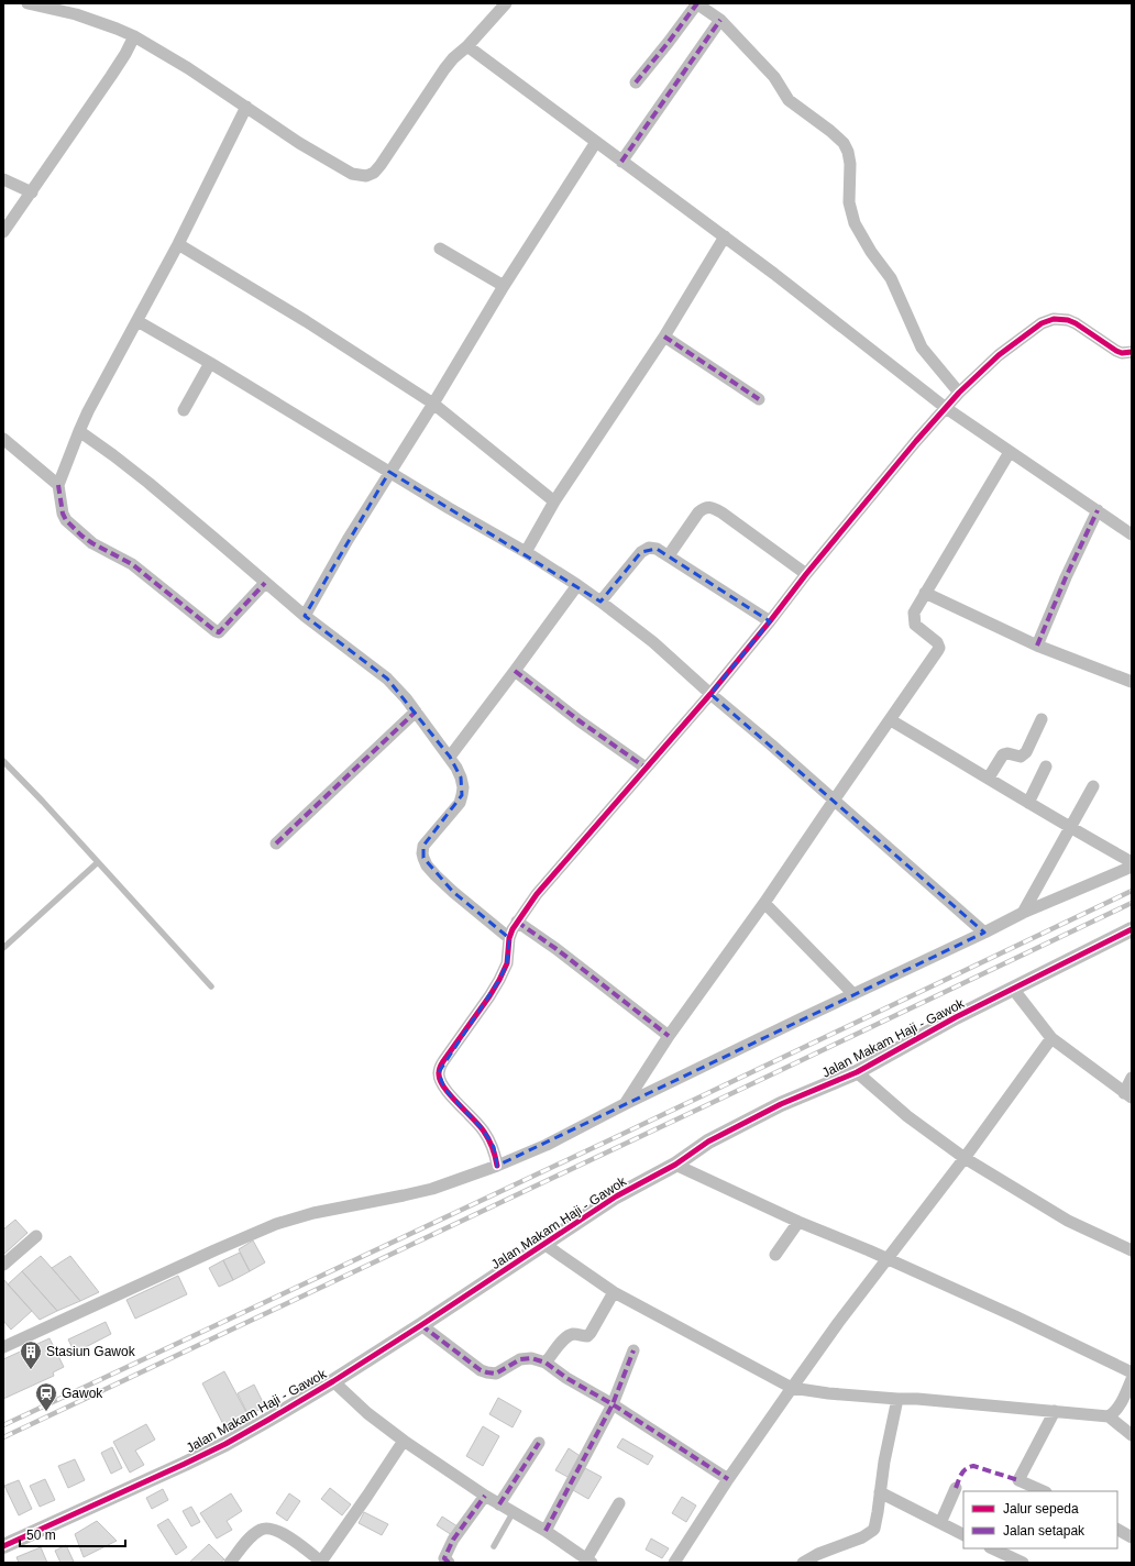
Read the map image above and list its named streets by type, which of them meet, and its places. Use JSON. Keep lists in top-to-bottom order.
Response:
{
  "streets": {
    "street": ["Jalan Makam Haji - Gawok"]
  },
  "places": {
    "building": ["Stasiun Gawok"],
    "station": ["Gawok"]
  },
  "legend": ["Jalur sepeda", "Jalan setapak"],
  "scale_bar": "50 m"
}
